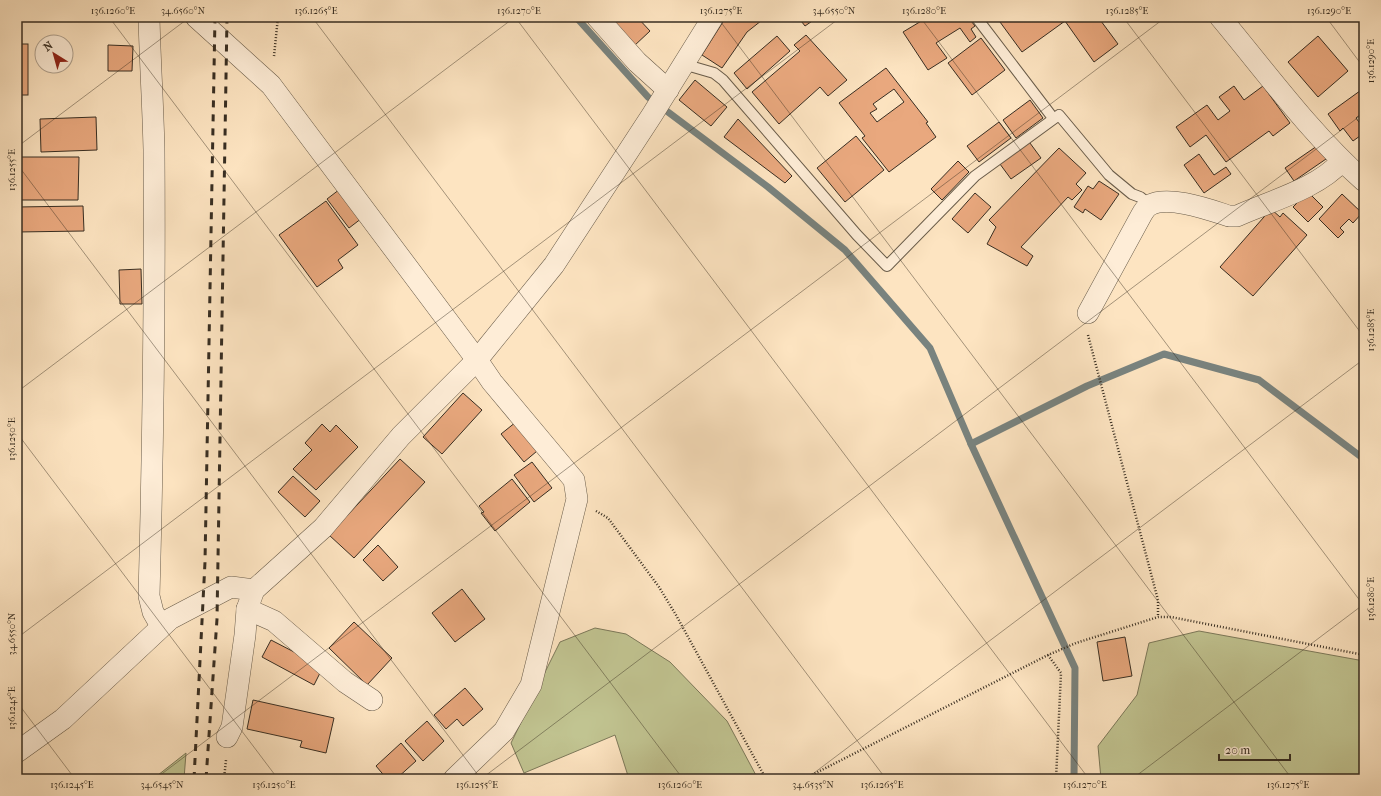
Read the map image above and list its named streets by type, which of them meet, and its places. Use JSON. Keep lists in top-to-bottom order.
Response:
{
  "scale_bar": "20 m",
  "north": "top left",
  "coordinates": [
    "136.1260°E",
    "34.6560°N",
    "136.1265°E",
    "136.1270°E",
    "136.1275°E",
    "34.6550°N",
    "136.1280°E",
    "136.1285°E",
    "136.1290°E",
    "136.1255°E",
    "136.1250°E",
    "136.1245°E",
    "34.6545°N",
    "34.6535°N"
  ]
}
